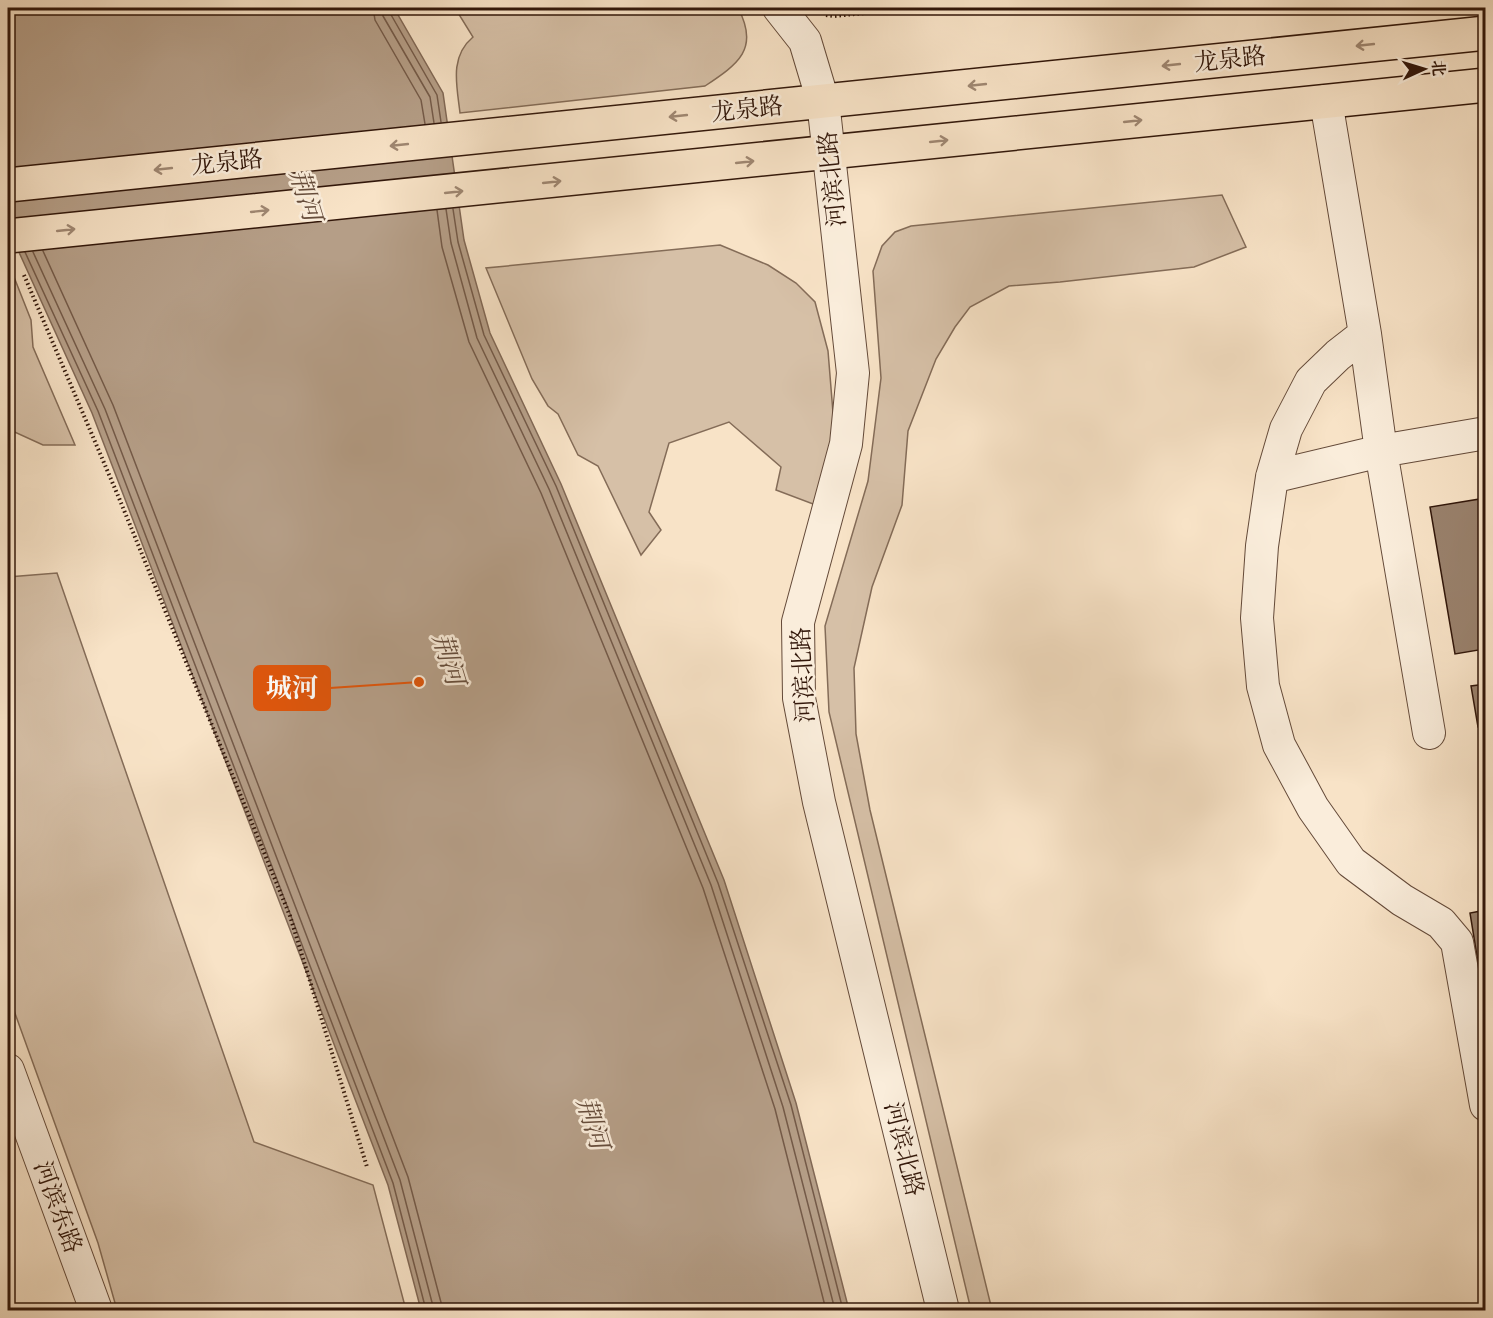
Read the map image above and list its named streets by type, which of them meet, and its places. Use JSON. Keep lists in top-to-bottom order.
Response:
{
  "streets": {
    "main road": ["龙泉路"],
    "street": ["河滨北路", "河滨东路"]
  },
  "crossings": [
    ["龙泉路", "河滨北路"]
  ],
  "water": ["荆河"],
  "places": ["城河"],
  "north": "right"
}
